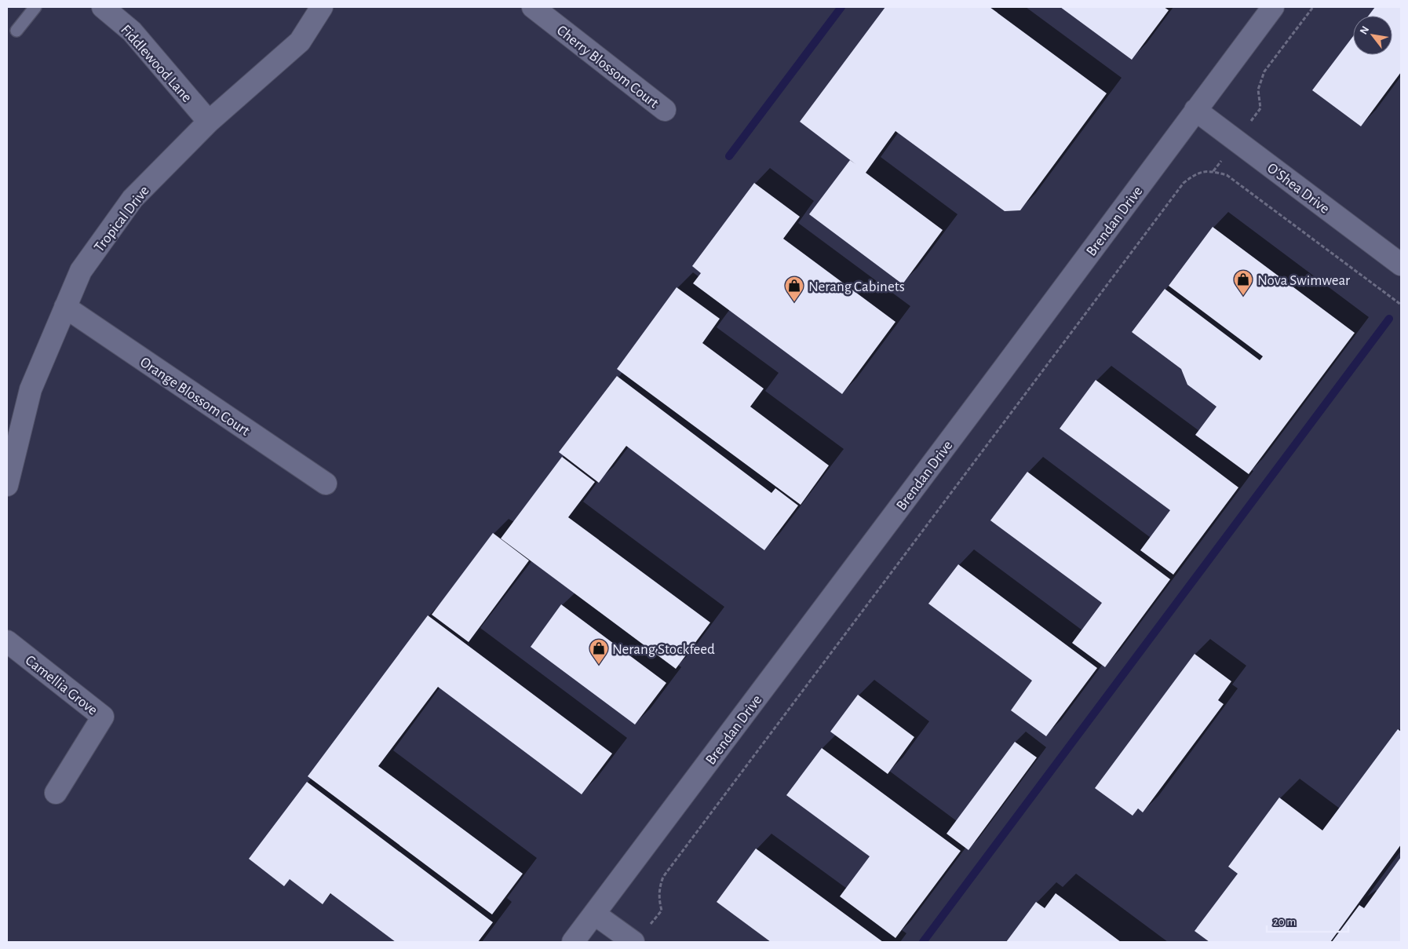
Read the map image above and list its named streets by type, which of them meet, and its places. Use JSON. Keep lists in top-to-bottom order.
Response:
{
  "streets": {
    "street": [
      "Fiddlewood Lane",
      "Cherry Blossom Court",
      "O'Shea Drive",
      "Tropical Drive",
      "Brendan Drive",
      "Orange Blossom Court",
      "Camellia Grove"
    ]
  },
  "crossings": [
    ["Fiddlewood Lane", "Tropical Drive"],
    ["O'Shea Drive", "Brendan Drive"],
    ["Tropical Drive", "Orange Blossom Court"]
  ],
  "places": {
    "shop": ["Nova Swimwear", "Nerang Cabinets", "Nerang Stockfeed"]
  },
  "scale_bar": "20 m",
  "north": "top left"
}
